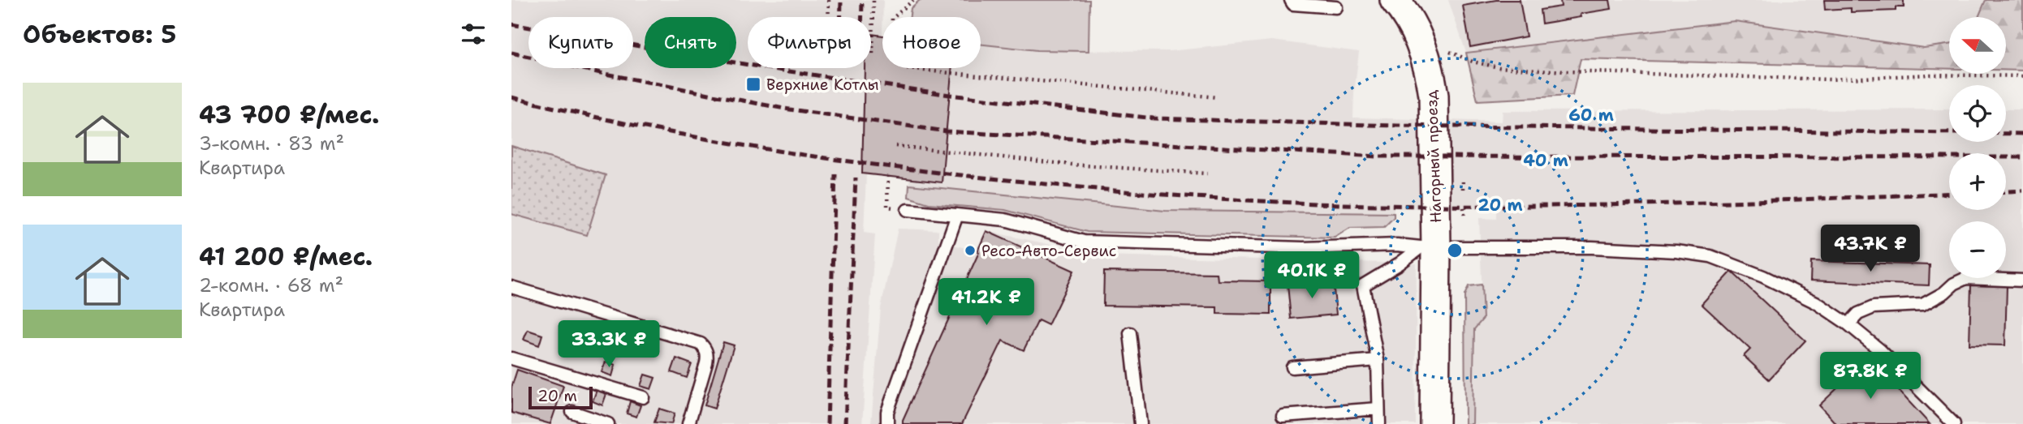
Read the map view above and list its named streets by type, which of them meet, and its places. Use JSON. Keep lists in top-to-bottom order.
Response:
{
  "streets": {
    "street": ["Нагорный проезд"]
  },
  "places": {
    "transit": ["Верхние Котлы"],
    "other": ["Ресо-Авто-Сервис"]
  },
  "scale_bar": "20 m",
  "north": "left",
  "page": {
    "heading": "Объектов: 5",
    "map_buttons": ["+", "−"],
    "chip": [
      "Купить",
      "Снять",
      "Фильтры",
      "Новое"
    ],
    "list": [
      {
        "name": "43 700 ₽/мес.",
        "note": "3-комн. · 83 m² · Квартира"
      },
      {
        "name": "41 200 ₽/мес.",
        "note": "2-комн. · 68 m² · Квартира"
      }
    ],
    "price": [
      "43.7K ₽",
      "40.1K ₽",
      "41.2K ₽",
      "33.3K ₽",
      "87.8K ₽"
    ],
    "scale": "20 m"
  },
  "rings": ["60 m", "40 m", "20 m"]
}
